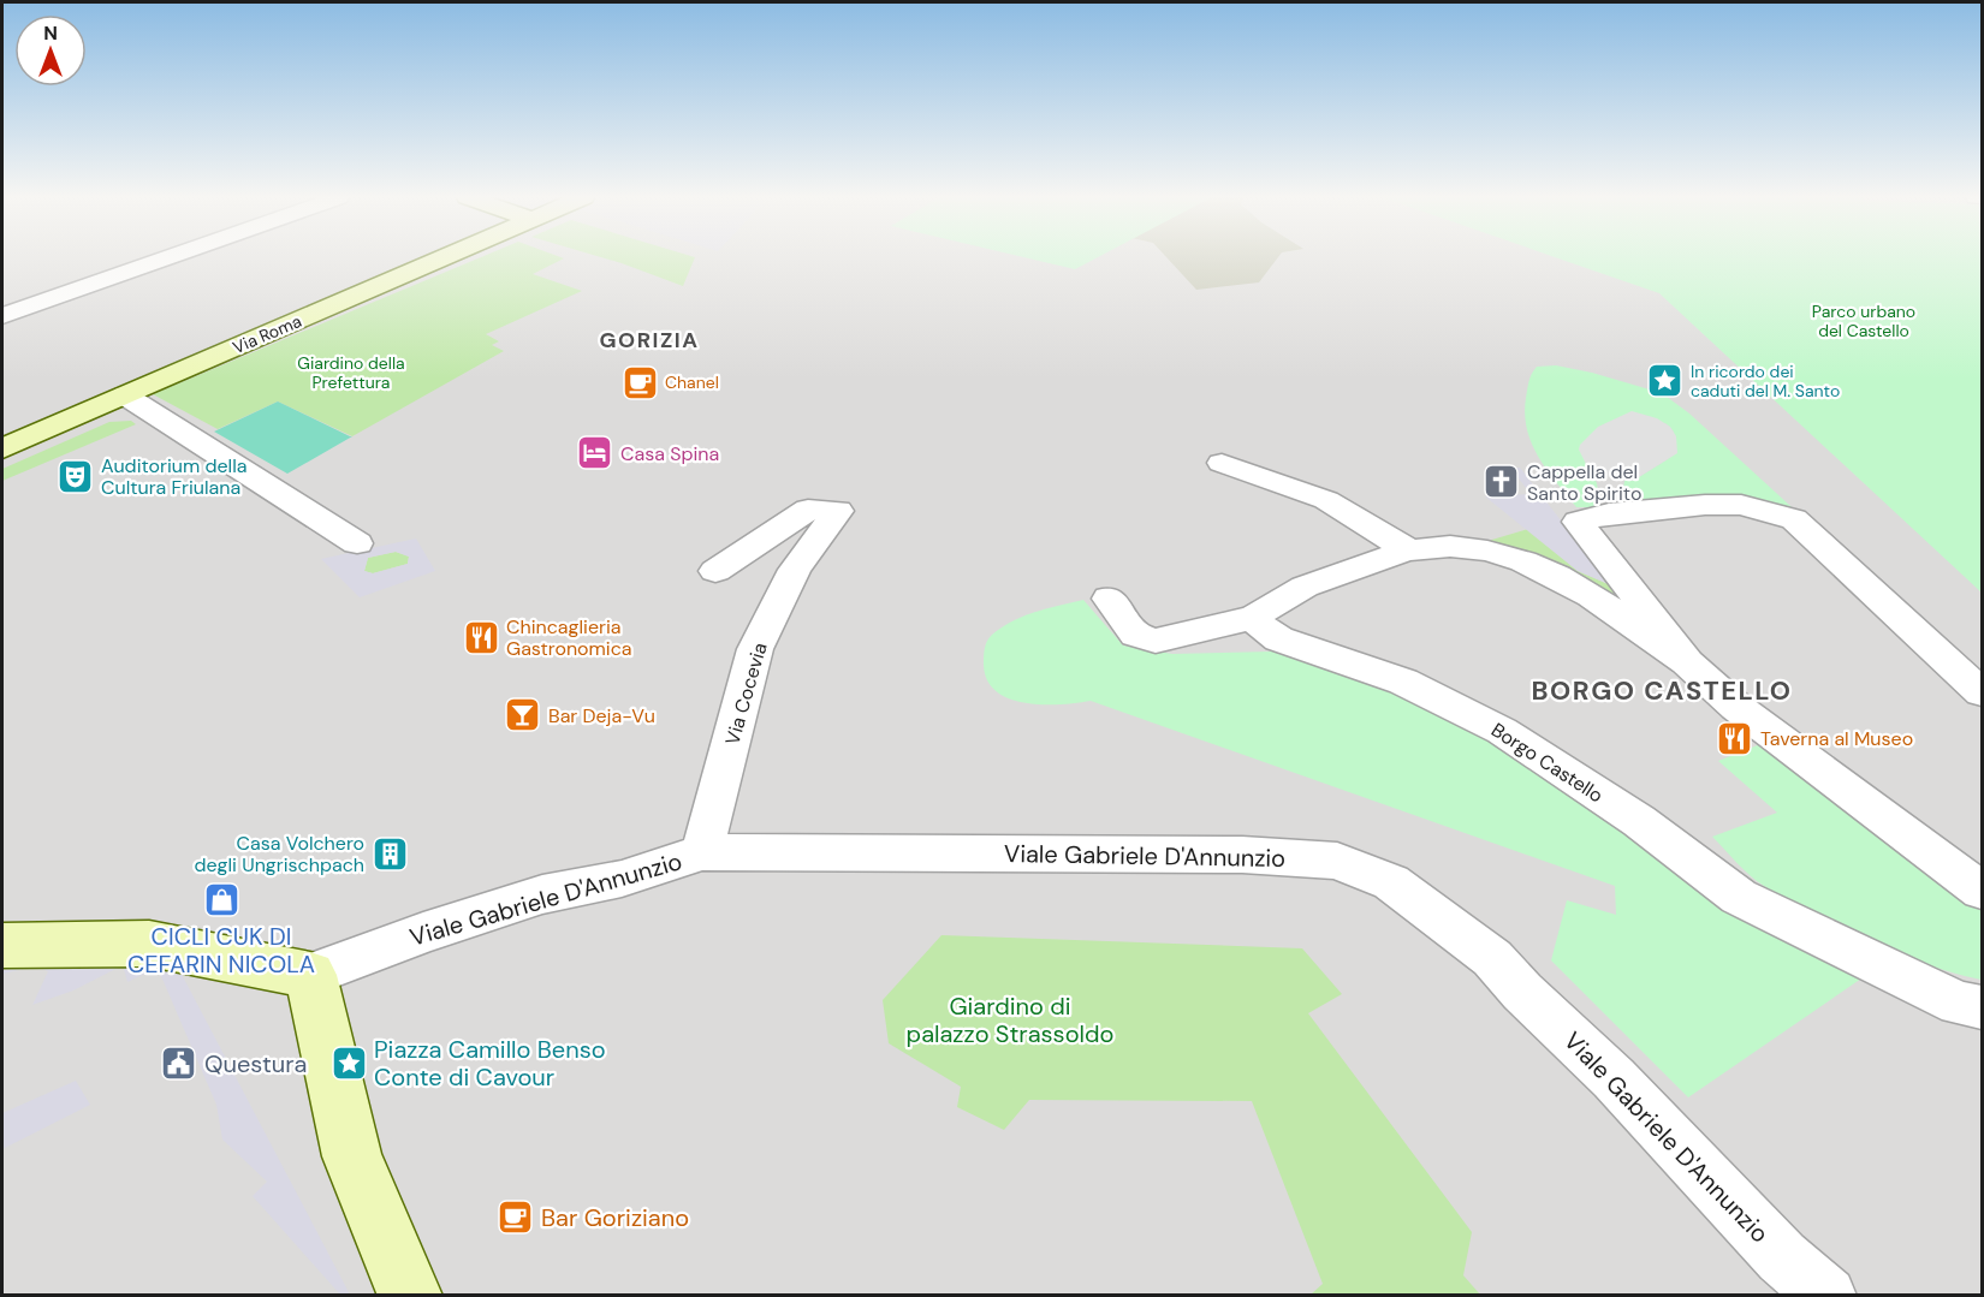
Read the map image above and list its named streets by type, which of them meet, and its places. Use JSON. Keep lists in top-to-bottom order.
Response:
{
  "streets": {
    "main road": ["Via Roma"],
    "street": ["Via Cocevia", "Borgo Castello", "Viale Gabriele D'Annunzio"]
  },
  "crossings": [
    ["Via Cocevia", "Viale Gabriele D'Annunzio"]
  ],
  "districts": ["GORIZIA", "BORGO CASTELLO"],
  "parks": ["Parco urbano del Castello", "Giardino della Prefettura", "Giardino di palazzo Strassoldo"],
  "places": {
    "place": ["In ricordo dei caduti del M. Santo", "Piazza Camillo Benso Conte di Cavour"],
    "cafe": ["Chanel", "Bar Goriziano"],
    "hotel": ["Casa Spina"],
    "theatre": ["Auditorium della Cultura Friulana"],
    "church": ["Cappella del Santo Spirito"],
    "restaurant": ["Chincaglieria Gastronomica", "Taverna al Museo"],
    "bar": ["Bar Deja-Vu"],
    "building": ["Casa Volchero degli Ungrischpach"],
    "shop": ["CICLI CUK DI CEFARIN NICOLA"],
    "public building": ["Questura"]
  },
  "north": "top"
}
